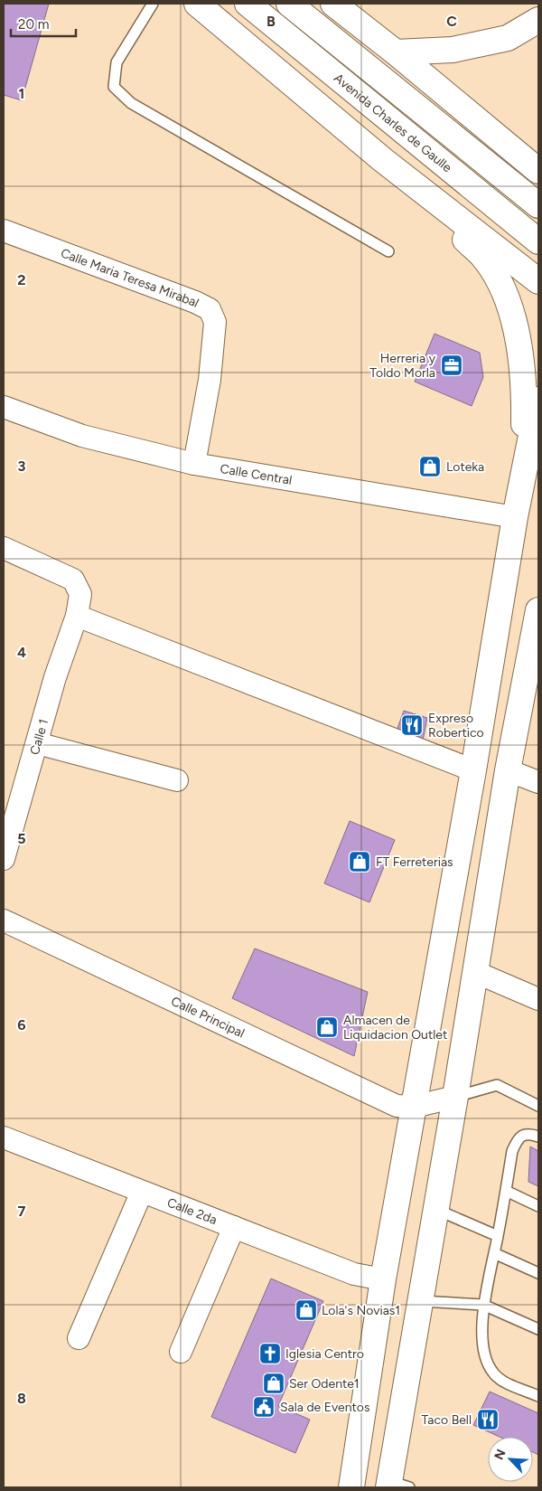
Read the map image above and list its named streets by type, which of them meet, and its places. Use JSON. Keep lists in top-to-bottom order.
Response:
{
  "streets": {
    "main road": ["Avenida Charles de Gaulle"],
    "street": [
      "Calle Maria Teresa Mirabal",
      "Calle Central",
      "Calle 1",
      "Calle Principal",
      "Calle 2da"
    ]
  },
  "crossings": [
    ["Calle Maria Teresa Mirabal", "Calle Central"]
  ],
  "places": {
    "office": ["Herreria y Toldo Morla"],
    "shop": [
      "Loteka",
      "FT Ferreterias",
      "Almacen de Liquidacion Outlet",
      "Lola's Novias1",
      "Ser Odente1"
    ],
    "restaurant": ["Expreso Robertico", "Taco Bell"],
    "church": ["Iglesia Centro"],
    "public building": ["Sala de Eventos"]
  },
  "scale_bar": "20 m",
  "north": "top left",
  "grid": {
    "columns": ["B", "C"],
    "rows": [
      "1",
      "2",
      "3",
      "4",
      "5",
      "6",
      "7",
      "8"
    ]
  }
}
